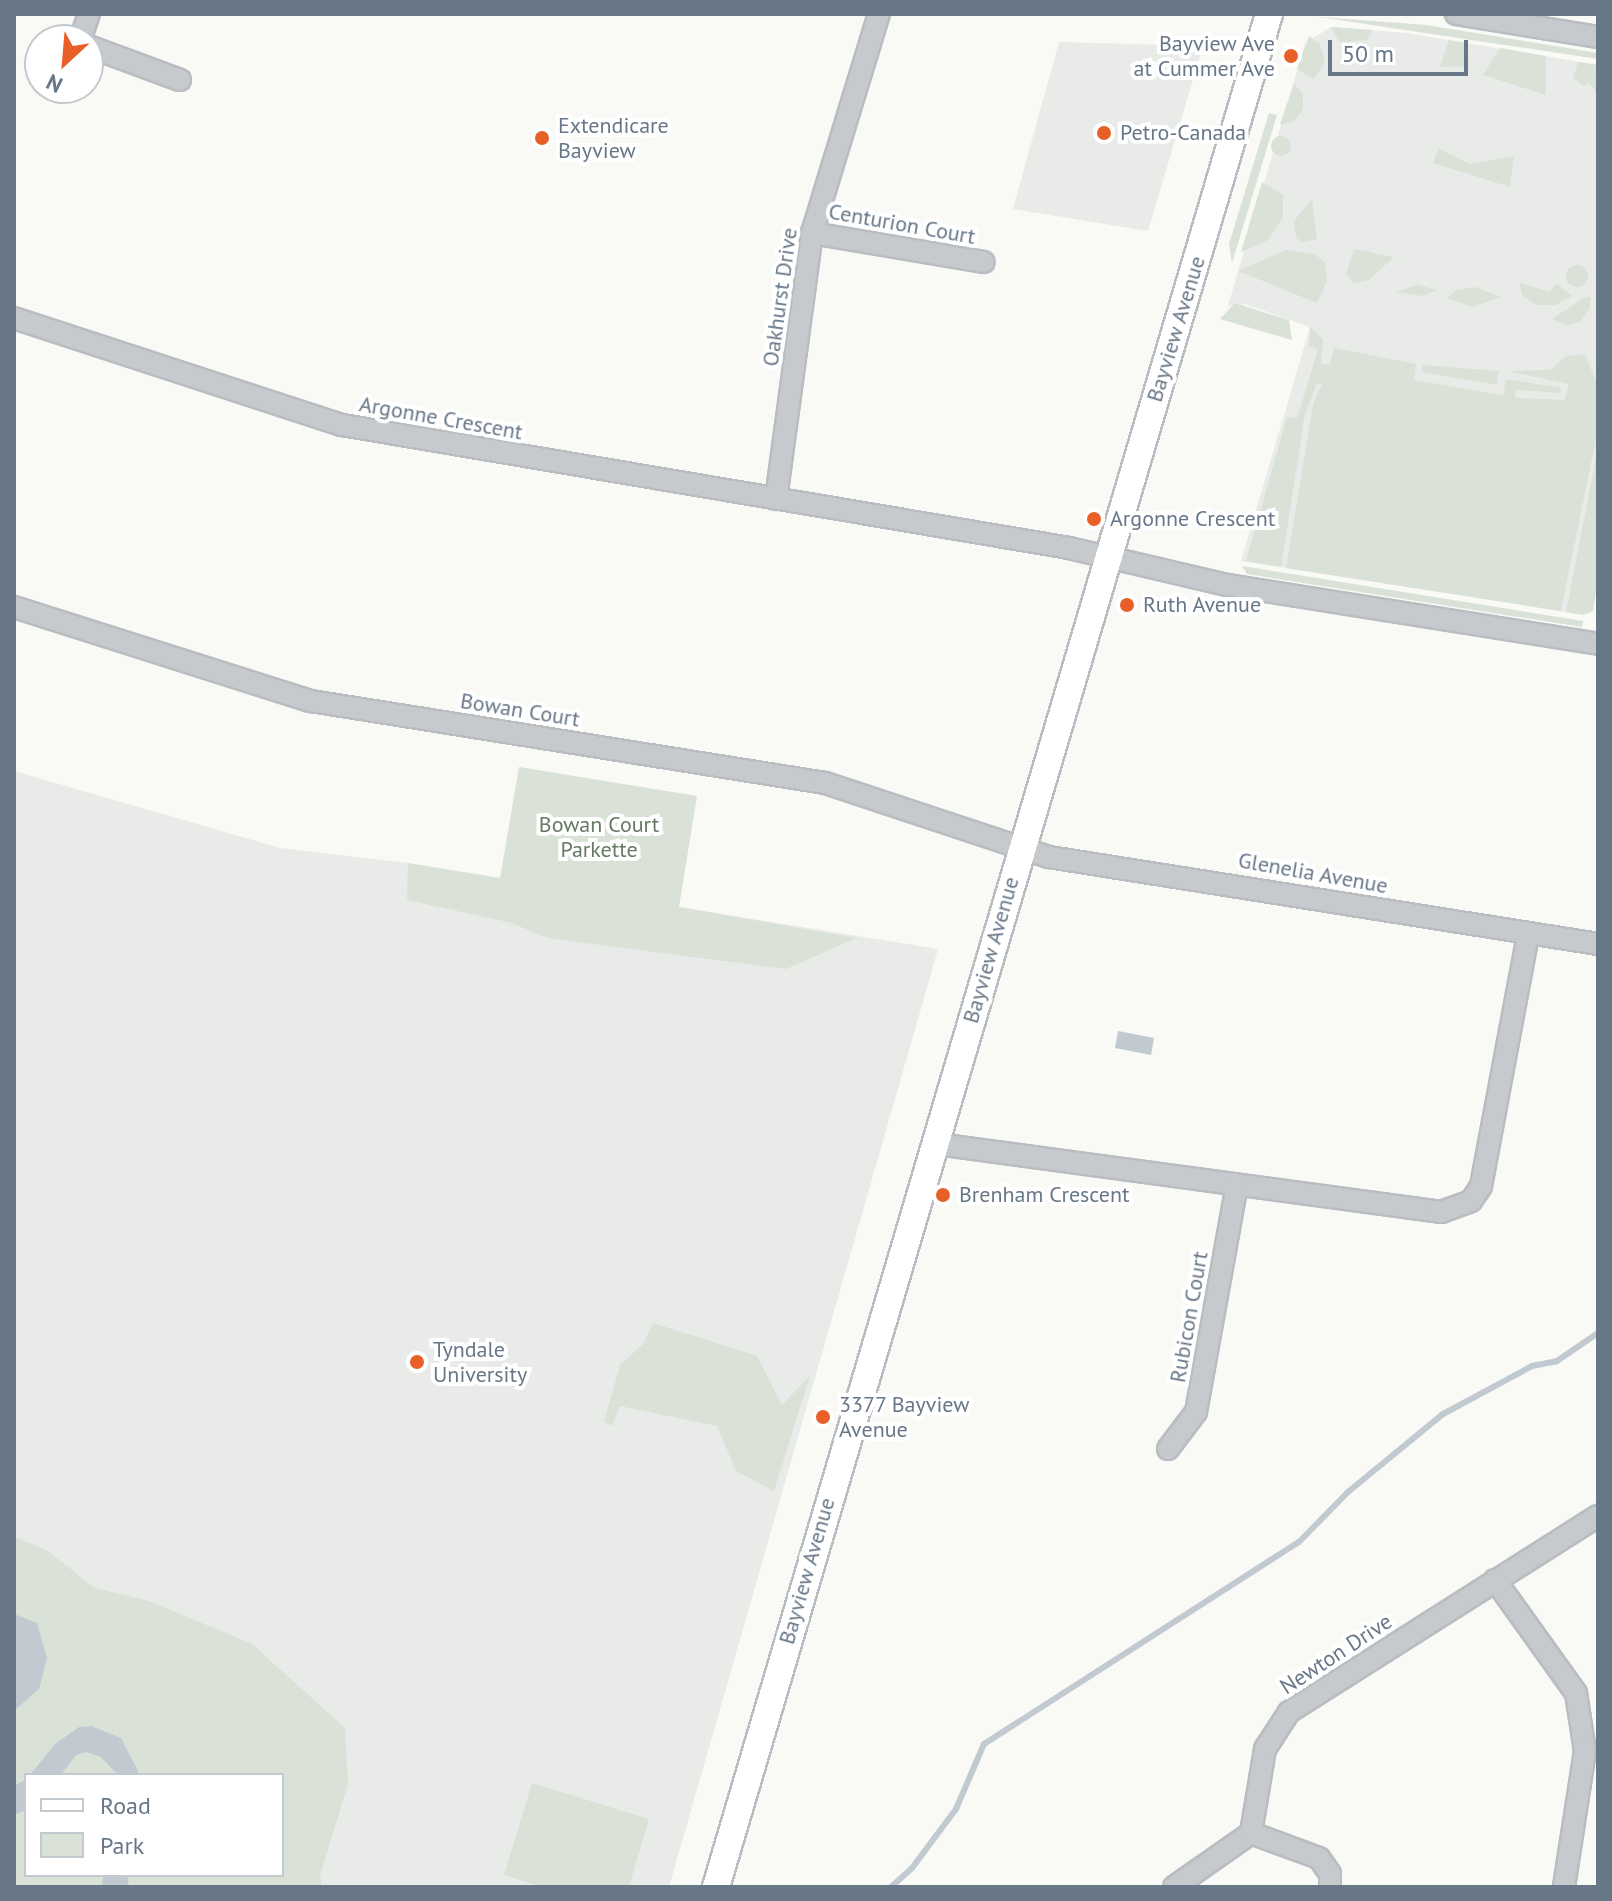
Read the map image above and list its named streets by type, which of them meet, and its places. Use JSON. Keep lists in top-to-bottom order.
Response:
{
  "streets": {
    "main road": ["Bayview Avenue"],
    "street": [
      "Centurion Court",
      "Oakhurst Drive",
      "Argonne Crescent",
      "Bowan Court",
      "Glenelia Avenue",
      "Rubicon Court",
      "Newton Drive"
    ]
  },
  "crossings": [
    ["Centurion Court", "Oakhurst Drive"],
    ["Oakhurst Drive", "Argonne Crescent"],
    ["Bayview Avenue", "Argonne Crescent"],
    ["Bayview Avenue", "Bowan Court"],
    ["Bayview Avenue", "Glenelia Avenue"],
    ["Bowan Court", "Glenelia Avenue"]
  ],
  "parks": ["Bowan Court Parkette"],
  "places": [
    "Bayview Ave at Cummer Ave",
    "Petro-Canada",
    "Extendicare Bayview",
    "Argonne Crescent",
    "Ruth Avenue",
    "Brenham Crescent",
    "Tyndale University",
    "3377 Bayview Avenue"
  ],
  "legend": ["Road", "Park"],
  "scale_bar": "50 m",
  "north": "bottom left"
}
